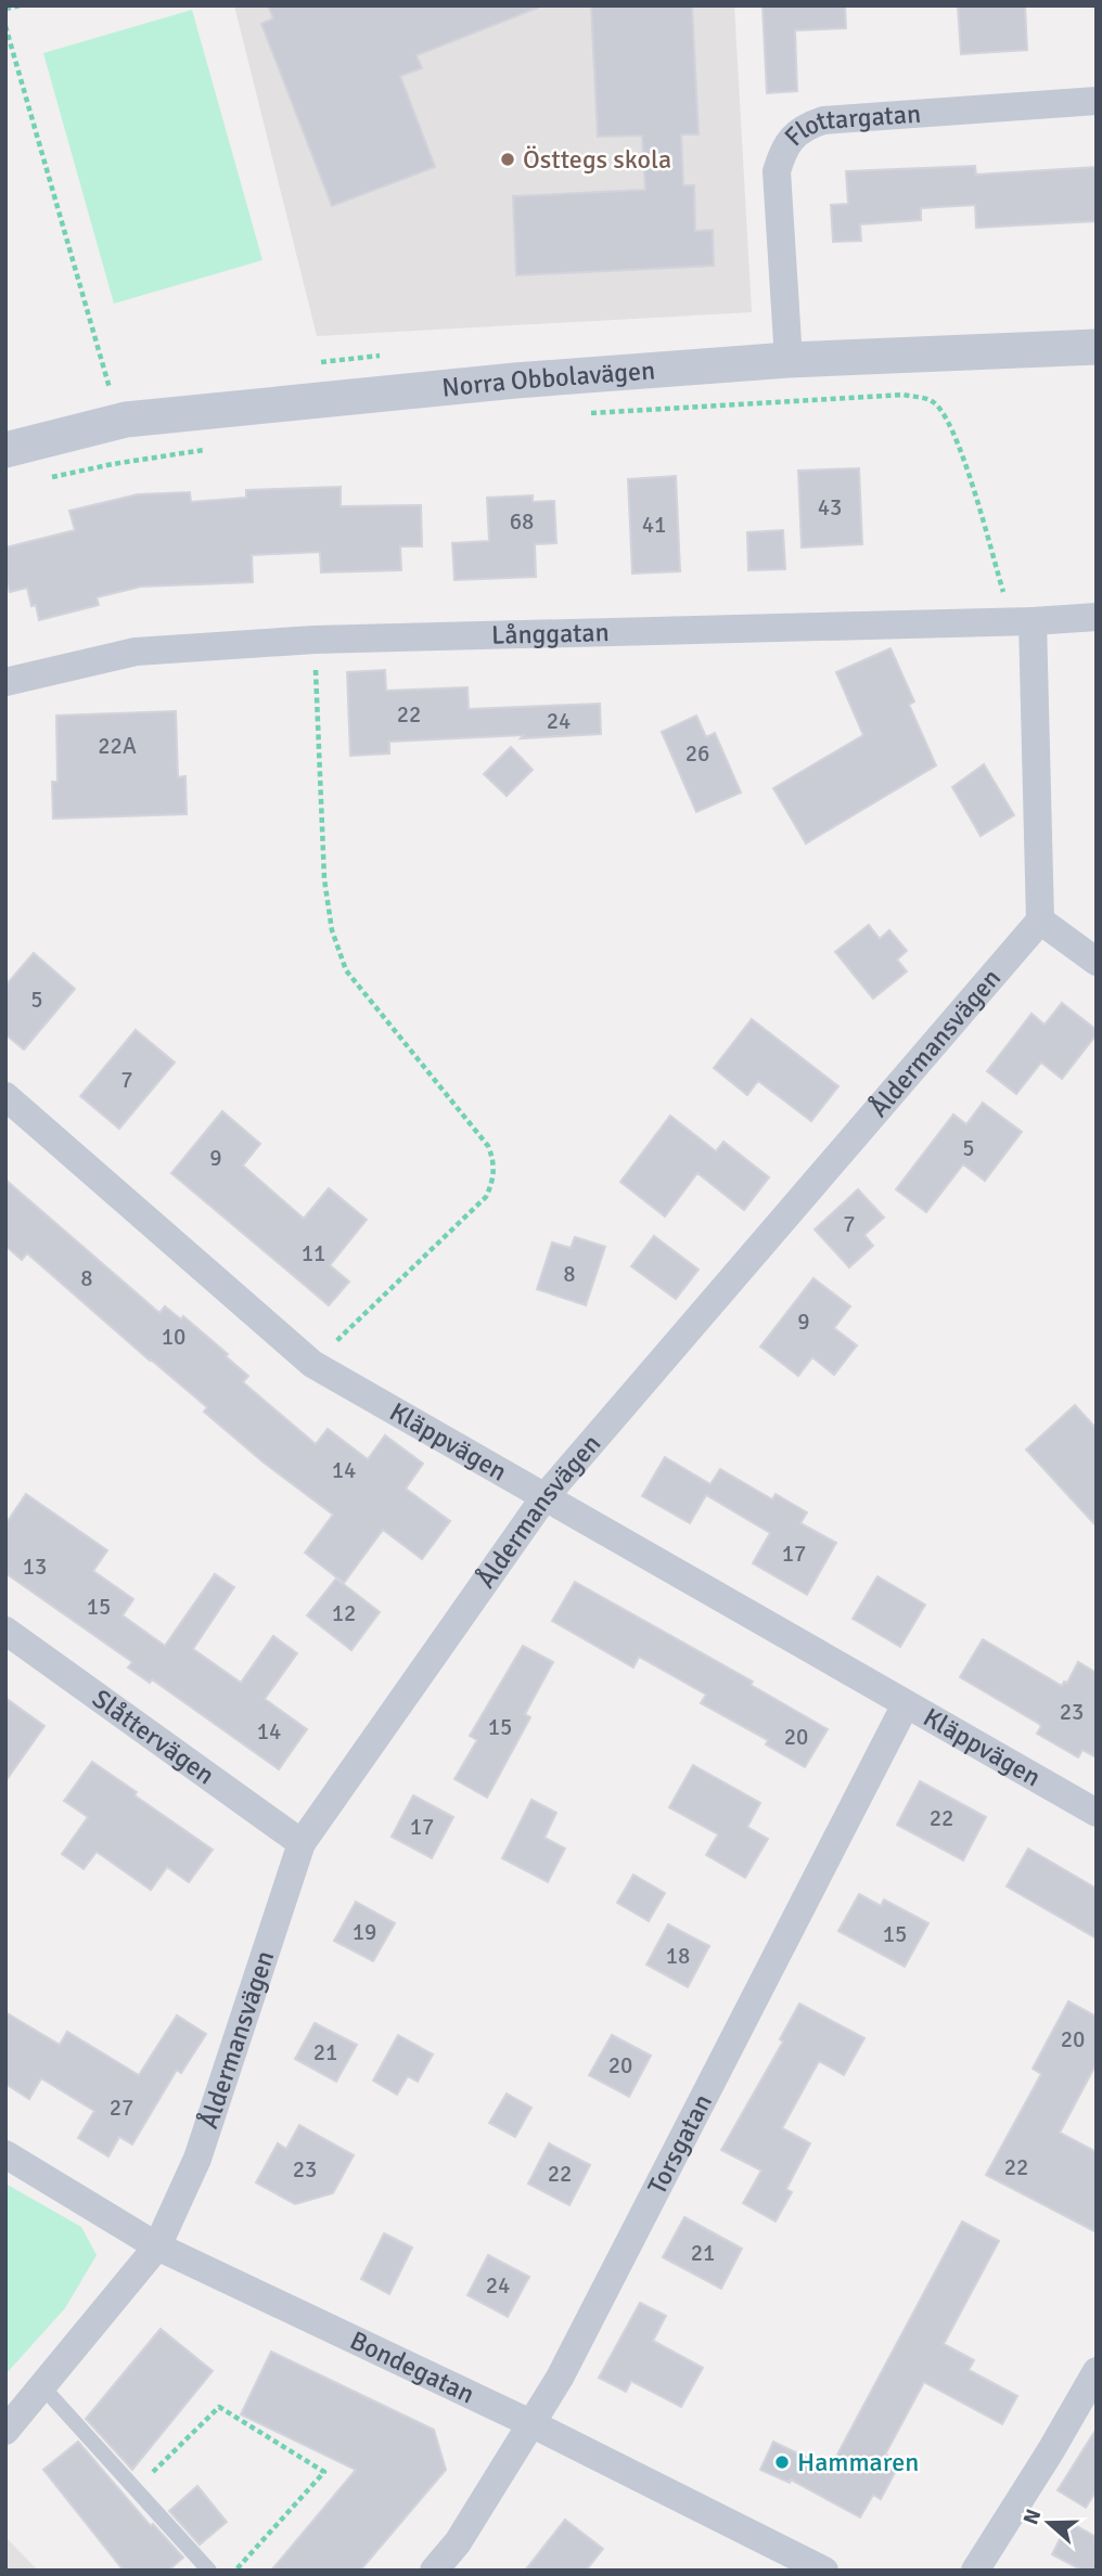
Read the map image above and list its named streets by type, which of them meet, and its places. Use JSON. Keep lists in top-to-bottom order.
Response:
{
  "streets": {
    "street": [
      "Flottargatan",
      "Norra Obbolavägen",
      "Långgatan",
      "Åldermansvägen",
      "Kläppvägen",
      "Slåttervägen",
      "Torsgatan",
      "Bondegatan"
    ]
  },
  "crossings": [
    ["Flottargatan", "Norra Obbolavägen"],
    ["Åldermansvägen", "Kläppvägen"],
    ["Åldermansvägen", "Slåttervägen"],
    ["Åldermansvägen", "Bondegatan"],
    ["Kläppvägen", "Torsgatan"],
    ["Torsgatan", "Bondegatan"]
  ],
  "places": ["Östtegs skola", "Hammaren"],
  "house_numbers": [
    "43",
    "68",
    "41",
    "22",
    "24",
    "22A",
    "26",
    "5",
    "7",
    "5",
    "9",
    "7",
    "11",
    "8",
    "8",
    "9",
    "10",
    "14",
    "17",
    "13",
    "15",
    "12",
    "23",
    "15",
    "14",
    "20",
    "22",
    "17",
    "19",
    "15",
    "18",
    "20",
    "21",
    "20",
    "27",
    "22",
    "23",
    "22",
    "21",
    "24"
  ],
  "north": "left"
}
